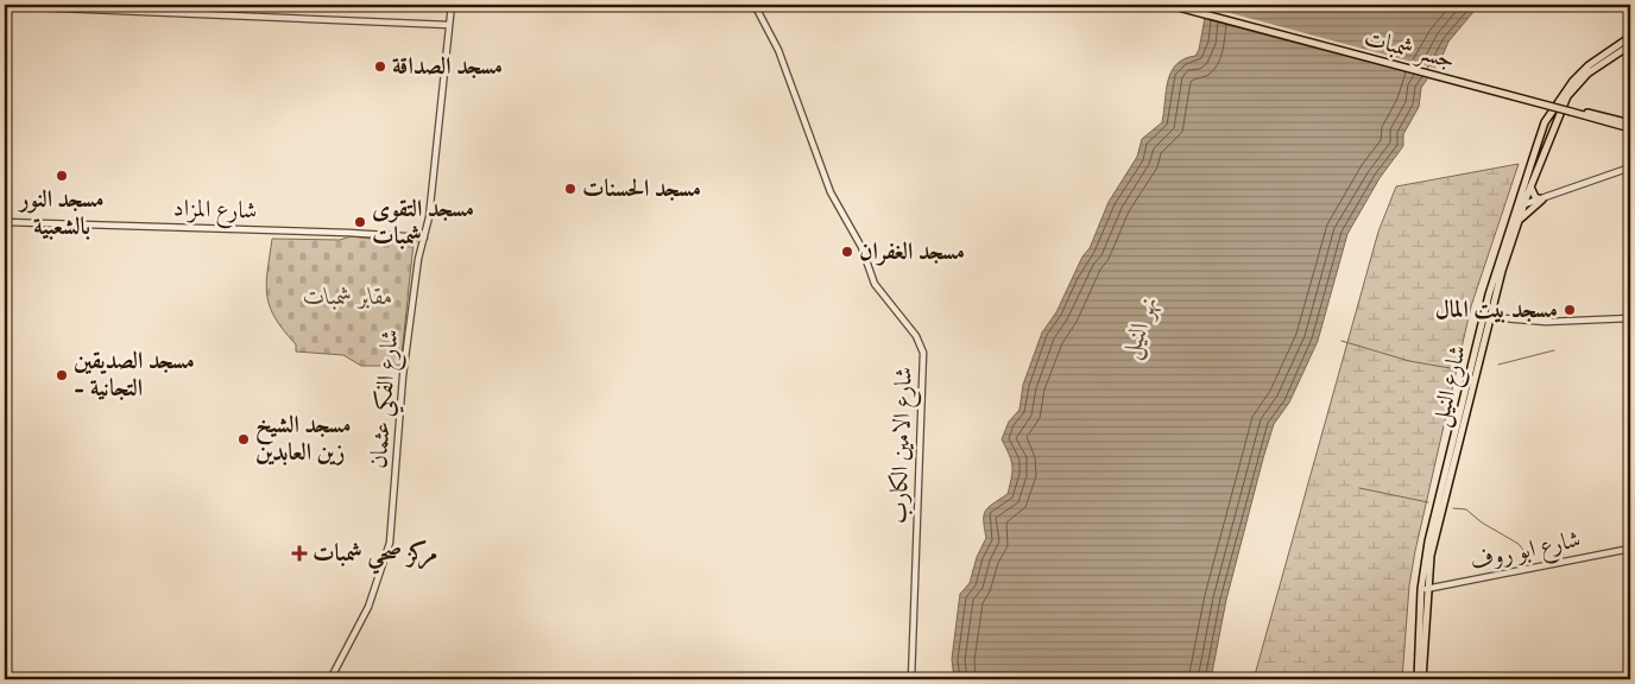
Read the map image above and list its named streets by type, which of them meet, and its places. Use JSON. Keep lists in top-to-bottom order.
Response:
{
  "streets": {
    "main road": ["جسر شمبات", "شارع النيل"],
    "street": [
      "شارع المزاد",
      "شارع الفكي عثمان",
      "شارع الامين الكارب",
      "شارع ابو روف"
    ]
  },
  "crossings": [
    ["شارع المزاد", "شارع الفكي عثمان"],
    ["شارع النيل", "شارع ابو روف"]
  ],
  "water": ["نهر النيل"],
  "parks": ["مقابر شمبات"],
  "places": {
    "other": [
      "مسجد الصداقة",
      "مسجد النور بالشعبية",
      "مسجد الحسنات",
      "مسجد التقوى شمبات",
      "مسجد الغفران",
      "مسجد بيت المال",
      "مسجد الصديقين - التجانية",
      "مسجد الشيخ زين العابدين"
    ],
    "health": ["مركز صحي شمبات"]
  }
}
